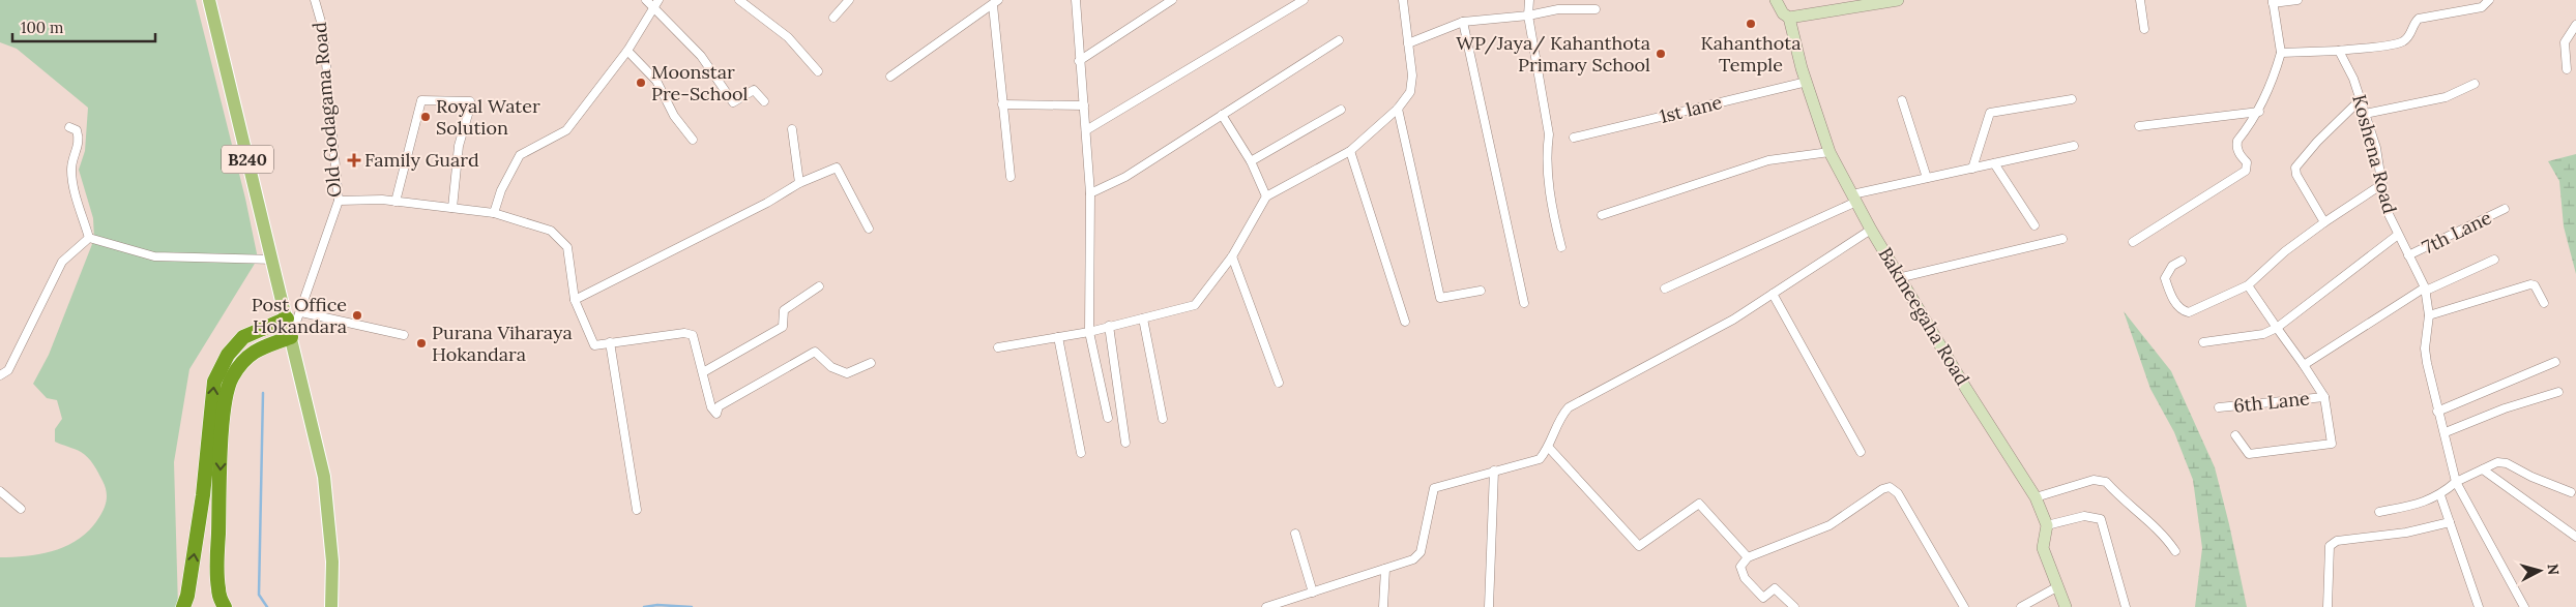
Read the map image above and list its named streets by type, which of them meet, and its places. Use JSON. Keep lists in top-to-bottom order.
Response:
{
  "streets": {
    "main road": ["B240"],
    "street": [
      "Old Godagama Road",
      "1st lane",
      "Koshena Road",
      "7th Lane",
      "Bakmeegaha Road",
      "6th Lane"
    ]
  },
  "crossings": [
    ["Old Godagama Road", "B240"],
    ["1st lane", "Bakmeegaha Road"],
    ["Koshena Road", "7th Lane"]
  ],
  "places": {
    "other": [
      "Kahanthota Temple",
      "WP/Jaya/ Kahanthota Primary School",
      "Moonstar Pre-School",
      "Royal Water Solution",
      "Post Office Hokandara",
      "Purana Viharaya Hokandara"
    ],
    "health": ["Family Guard"]
  },
  "scale_bar": "100 m",
  "north": "right"
}
